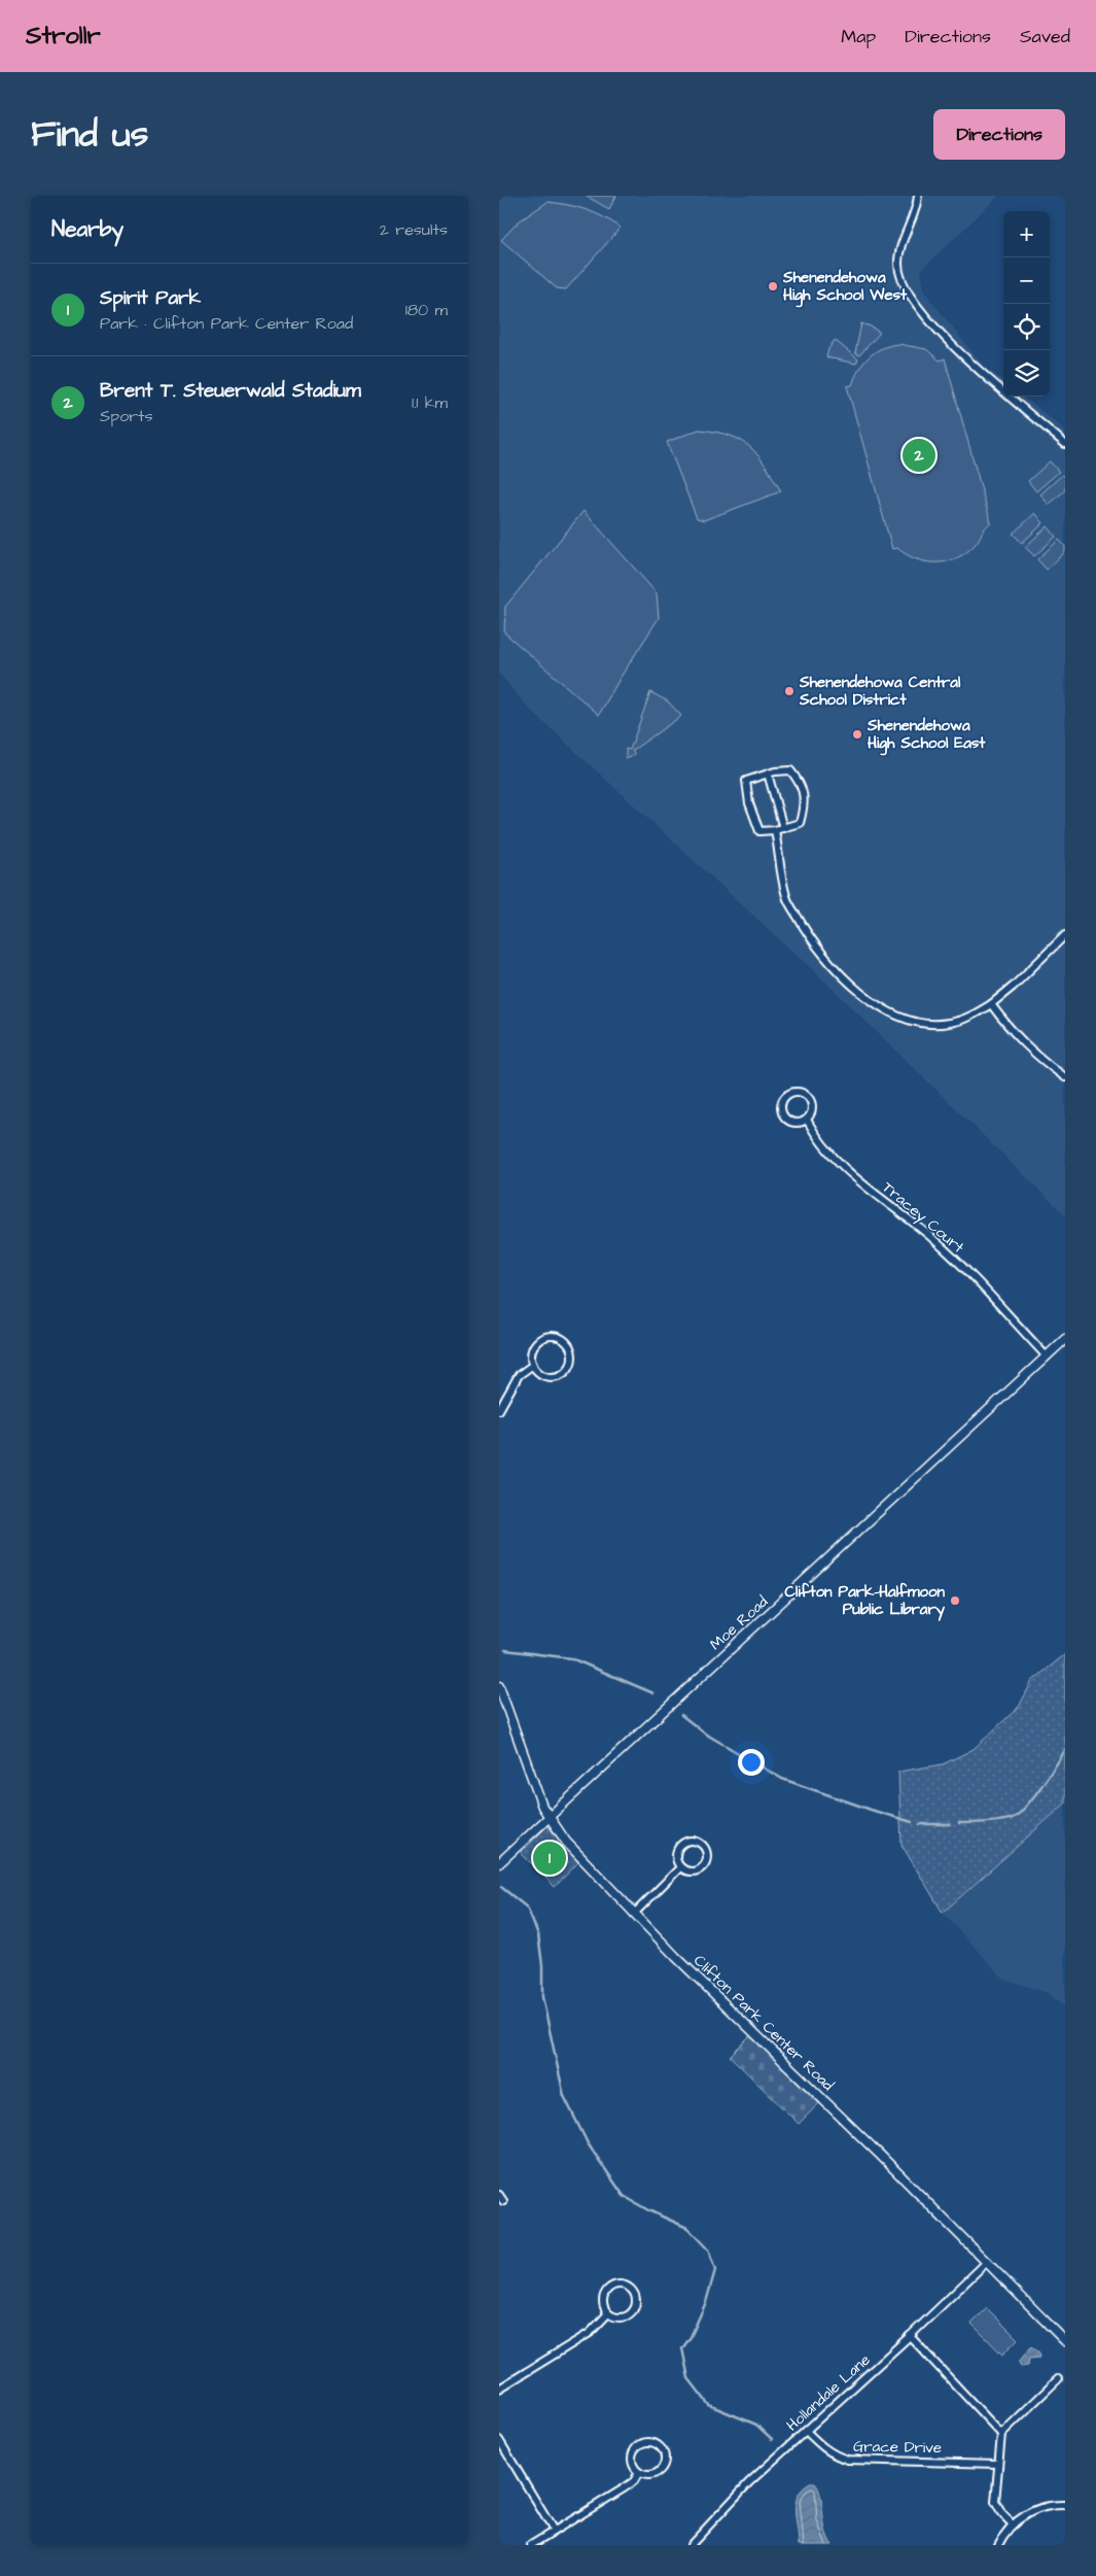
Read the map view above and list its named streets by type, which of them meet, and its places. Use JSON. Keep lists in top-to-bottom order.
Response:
{
  "streets": {
    "street": [
      "Tracey Court",
      "Moe Road",
      "Clifton Park Center Road",
      "Hollandale Lane",
      "Grace Drive"
    ]
  },
  "crossings": [
    ["Tracey Court", "Moe Road"],
    ["Moe Road", "Clifton Park Center Road"],
    ["Clifton Park Center Road", "Hollandale Lane"],
    ["Hollandale Lane", "Grace Drive"]
  ],
  "places": [
    "Shenendehowa High School West",
    "Shenendehowa Central School District",
    "Shenendehowa High School East",
    "Clifton Park-Halfmoon Public Library"
  ],
  "page": {
    "header": "Strollr",
    "nav": ["Map", "Directions", "Saved"],
    "title": "Find us",
    "buttons": "Directions",
    "heading": ["Nearby", "2 results"],
    "map_buttons": ["+", "−"],
    "list": [
      {
        "mark": "1",
        "name": "Spirit Park",
        "note": "Park · Clifton Park Center Road",
        "value": "180 m"
      },
      {
        "mark": "2",
        "name": "Brent T. Steuerwald Stadium",
        "note": "Sports",
        "value": "1.1 km"
      }
    ],
    "pins": ["2", "1"]
  }
}
